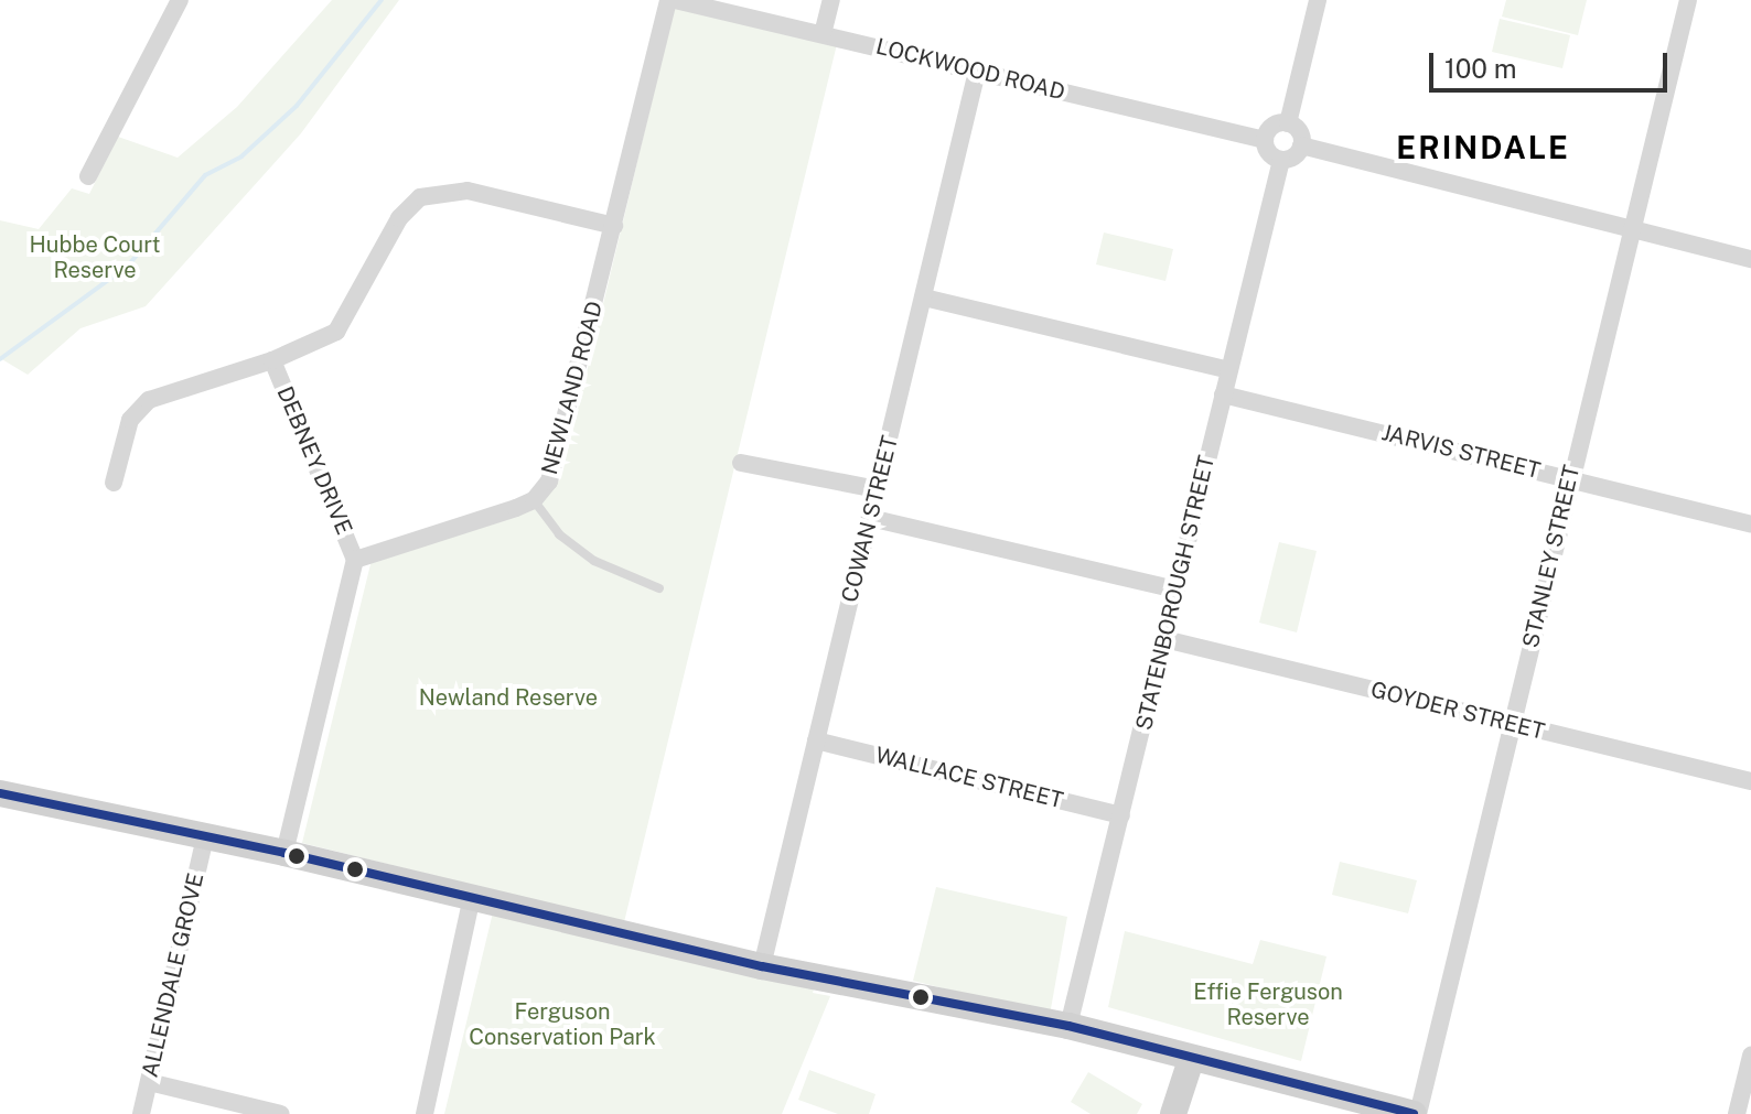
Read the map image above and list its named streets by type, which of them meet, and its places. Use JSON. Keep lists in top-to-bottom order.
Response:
{
  "streets": {
    "street": [
      "LOCKWOOD ROAD",
      "NEWLAND ROAD",
      "JARVIS STREET",
      "DEBNEY DRIVE",
      "COWAN STREET",
      "STANLEY STREET",
      "STATENBOROUGH STREET",
      "GOYDER STREET",
      "WALLACE STREET",
      "ALLENDALE GROVE"
    ]
  },
  "crossings": [
    ["LOCKWOOD ROAD", "NEWLAND ROAD"],
    ["LOCKWOOD ROAD", "COWAN STREET"],
    ["LOCKWOOD ROAD", "STATENBOROUGH STREET"],
    ["NEWLAND ROAD", "DEBNEY DRIVE"],
    ["JARVIS STREET", "STANLEY STREET"],
    ["JARVIS STREET", "STATENBOROUGH STREET"],
    ["COWAN STREET", "WALLACE STREET"],
    ["STANLEY STREET", "GOYDER STREET"],
    ["STATENBOROUGH STREET", "GOYDER STREET"],
    ["STATENBOROUGH STREET", "WALLACE STREET"]
  ],
  "districts": ["ERINDALE"],
  "parks": [
    "Hubbe Court Reserve",
    "Newland Reserve",
    "Effie Ferguson Reserve",
    "Ferguson Conservation Park"
  ],
  "scale_bar": "100 m"
}
